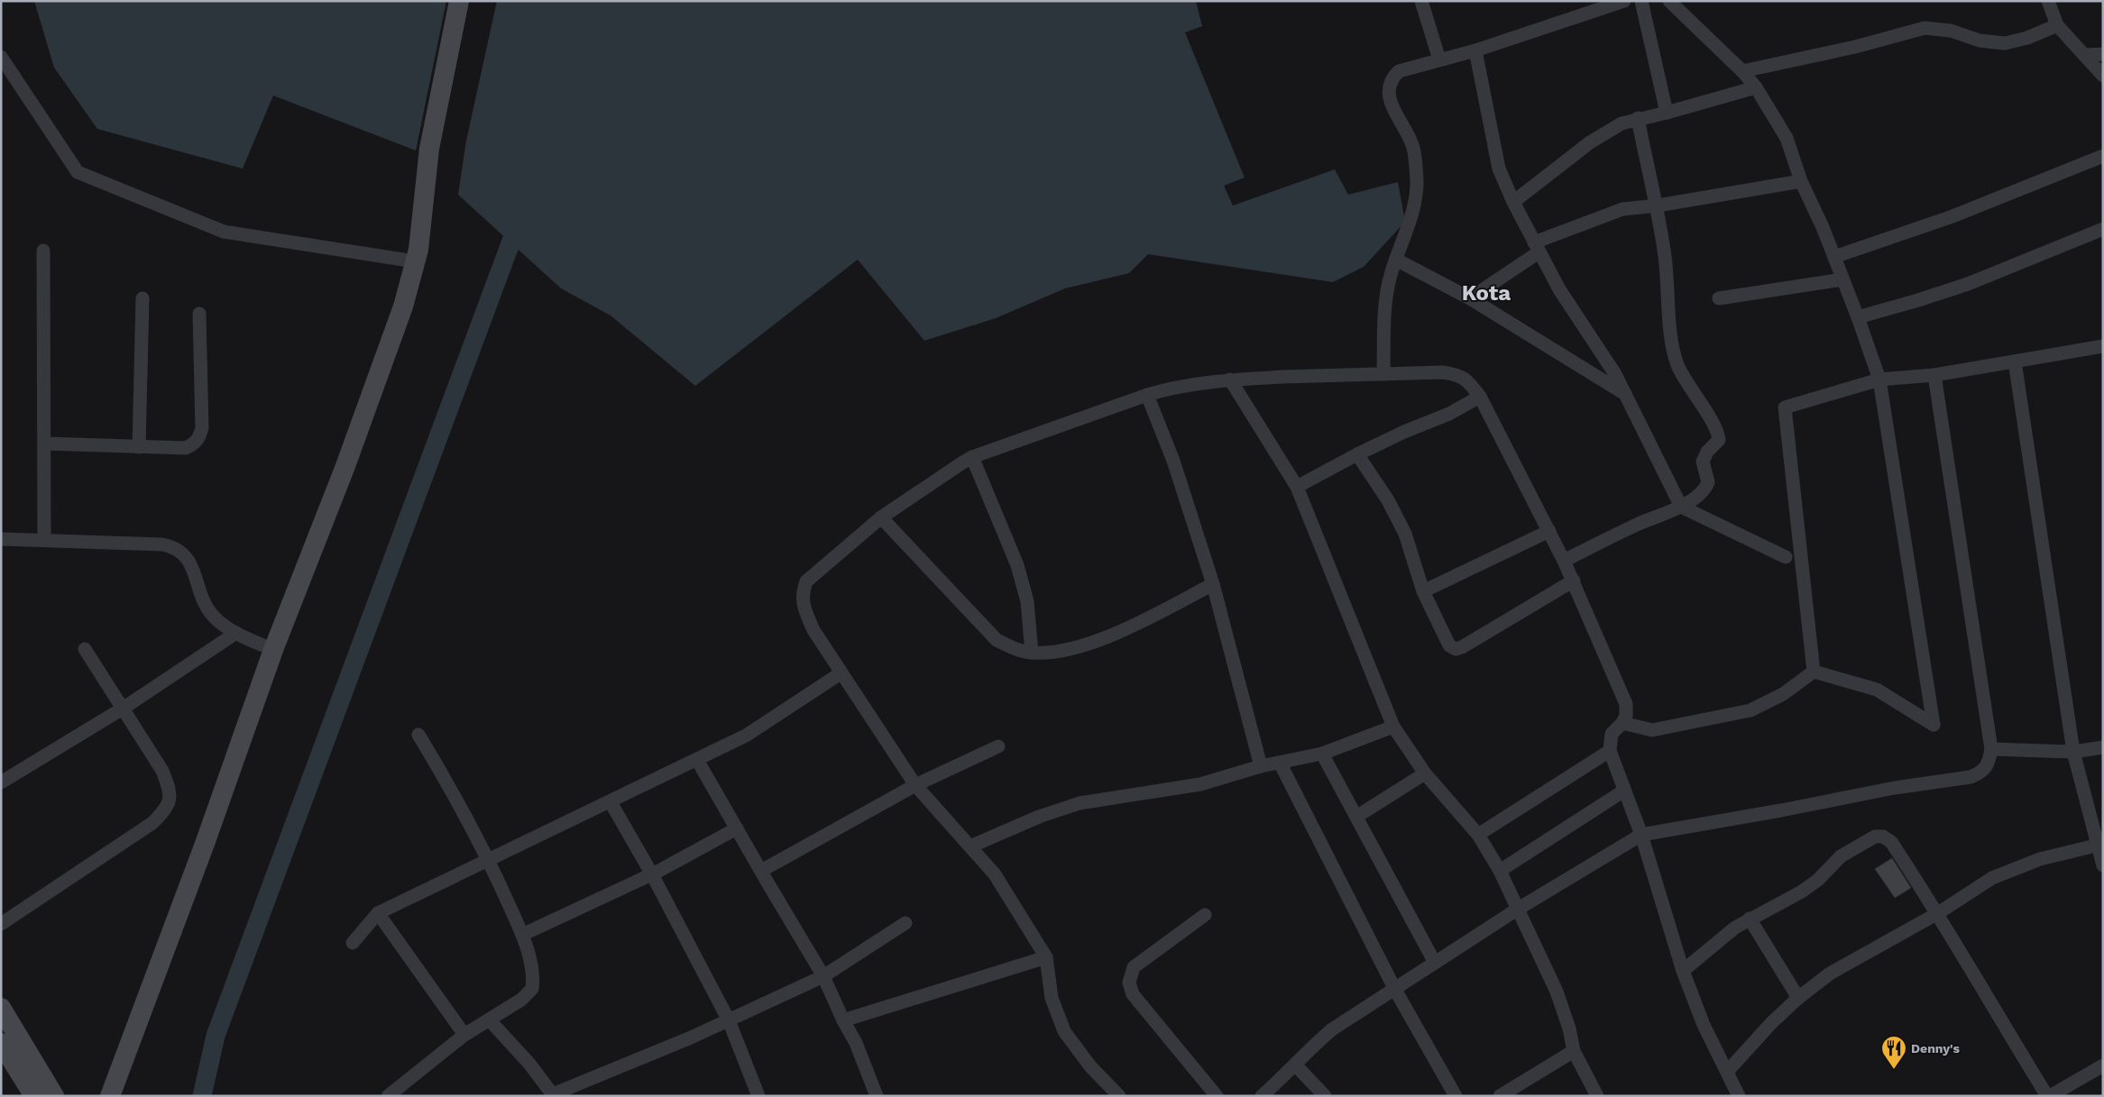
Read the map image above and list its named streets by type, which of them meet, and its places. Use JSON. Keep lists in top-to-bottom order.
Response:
{
  "districts": ["Kota"],
  "places": {
    "restaurant": ["Denny's"]
  }
}
